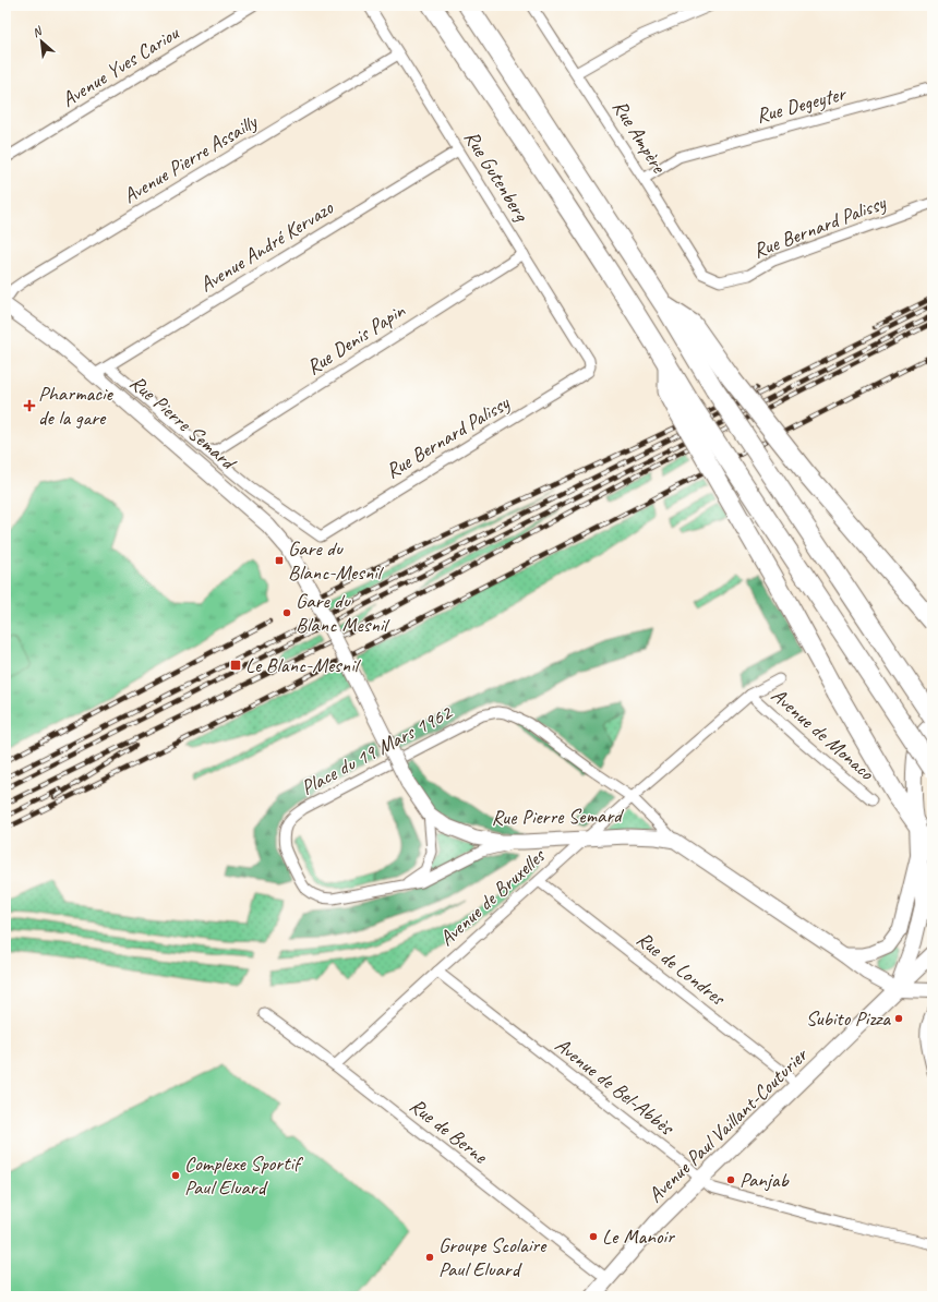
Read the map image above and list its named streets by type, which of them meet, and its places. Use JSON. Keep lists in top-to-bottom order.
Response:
{
  "streets": {
    "main road": ["Rue Pierre Semard", "Avenue Paul Vaillant-Couturier"],
    "street": [
      "Avenue Yves Cariou",
      "Rue Degeyter",
      "Rue Ampère",
      "Avenue Pierre Assailly",
      "Rue Gutenberg",
      "Rue Bernard Palissy",
      "Avenue André Kervazo",
      "Rue Denis Papin",
      "Avenue de Monaco",
      "Place du 19 Mars 1962",
      "Avenue de Bruxelles",
      "Rue de Londres",
      "Avenue de Bel-Abbès",
      "Rue de Berne"
    ]
  },
  "crossings": [
    ["Rue Degeyter", "Rue Ampère"],
    ["Rue Ampère", "Rue Bernard Palissy"],
    ["Avenue Pierre Assailly", "Rue Gutenberg"],
    ["Rue Gutenberg", "Rue Bernard Palissy"],
    ["Rue Gutenberg", "Avenue André Kervazo"],
    ["Rue Gutenberg", "Rue Denis Papin"],
    ["Rue Bernard Palissy", "Rue Pierre Semard"],
    ["Avenue André Kervazo", "Rue Pierre Semard"],
    ["Rue Denis Papin", "Rue Pierre Semard"],
    ["Rue Pierre Semard", "Place du 19 Mars 1962"],
    ["Rue Pierre Semard", "Avenue de Bruxelles"],
    ["Rue Pierre Semard", "Avenue Paul Vaillant-Couturier"],
    ["Avenue de Monaco", "Avenue de Bruxelles"],
    ["Place du 19 Mars 1962", "Avenue de Bruxelles"],
    ["Avenue de Bruxelles", "Rue de Londres"],
    ["Avenue de Bruxelles", "Avenue de Bel-Abbès"],
    ["Avenue de Bruxelles", "Rue de Berne"],
    ["Rue de Londres", "Avenue Paul Vaillant-Couturier"],
    ["Avenue de Bel-Abbès", "Avenue Paul Vaillant-Couturier"],
    ["Avenue Paul Vaillant-Couturier", "Rue de Berne"]
  ],
  "places": {
    "health": ["Pharmacie de la gare"],
    "transit": ["Gare du Blanc-Mesnil", "Le Blanc-Mesnil"],
    "other": [
      "Gare du Blanc Mesnil",
      "Subito Pizza",
      "Complexe Sportif Paul Eluard",
      "Panjab",
      "Le Manoir",
      "Groupe Scolaire Paul Eluard"
    ]
  },
  "north": "top left"
}
